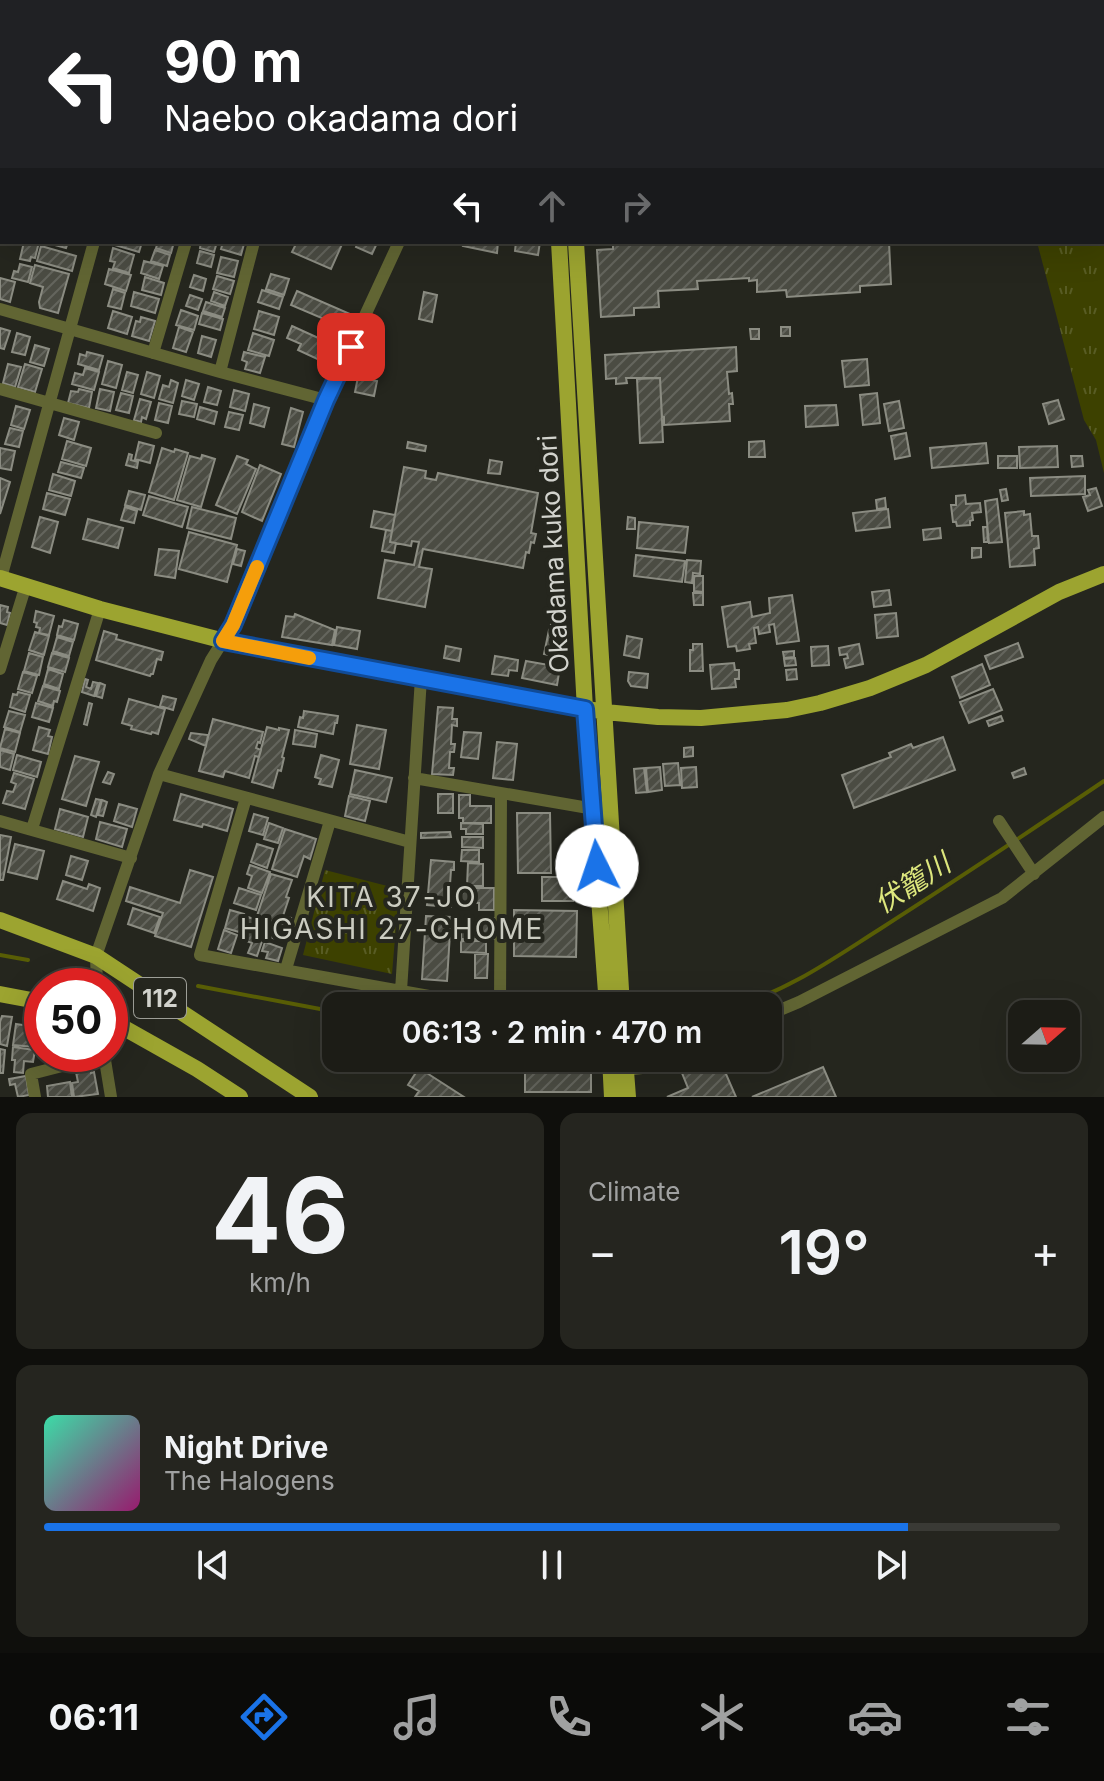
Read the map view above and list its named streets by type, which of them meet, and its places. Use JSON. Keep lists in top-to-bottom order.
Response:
{
  "streets": {
    "main road": ["Okadama kuko dori", "112"]
  },
  "districts": ["KITA 37-JO HIGASHI 27-CHOME"],
  "water": ["伏籠川"],
  "north": "right",
  "page": {
    "turn": ["90 m", "Naebo okadama dori"],
    "limit": "50",
    "trip": "06:13 · 2 min · 470 m",
    "tile": [
      ["46", "km/h"],
      "Climate"
    ],
    "heat": ["−", "19°", "+"],
    "song": ["Night Drive", "The Halogens"],
    "tabs": "06:11"
  }
}
